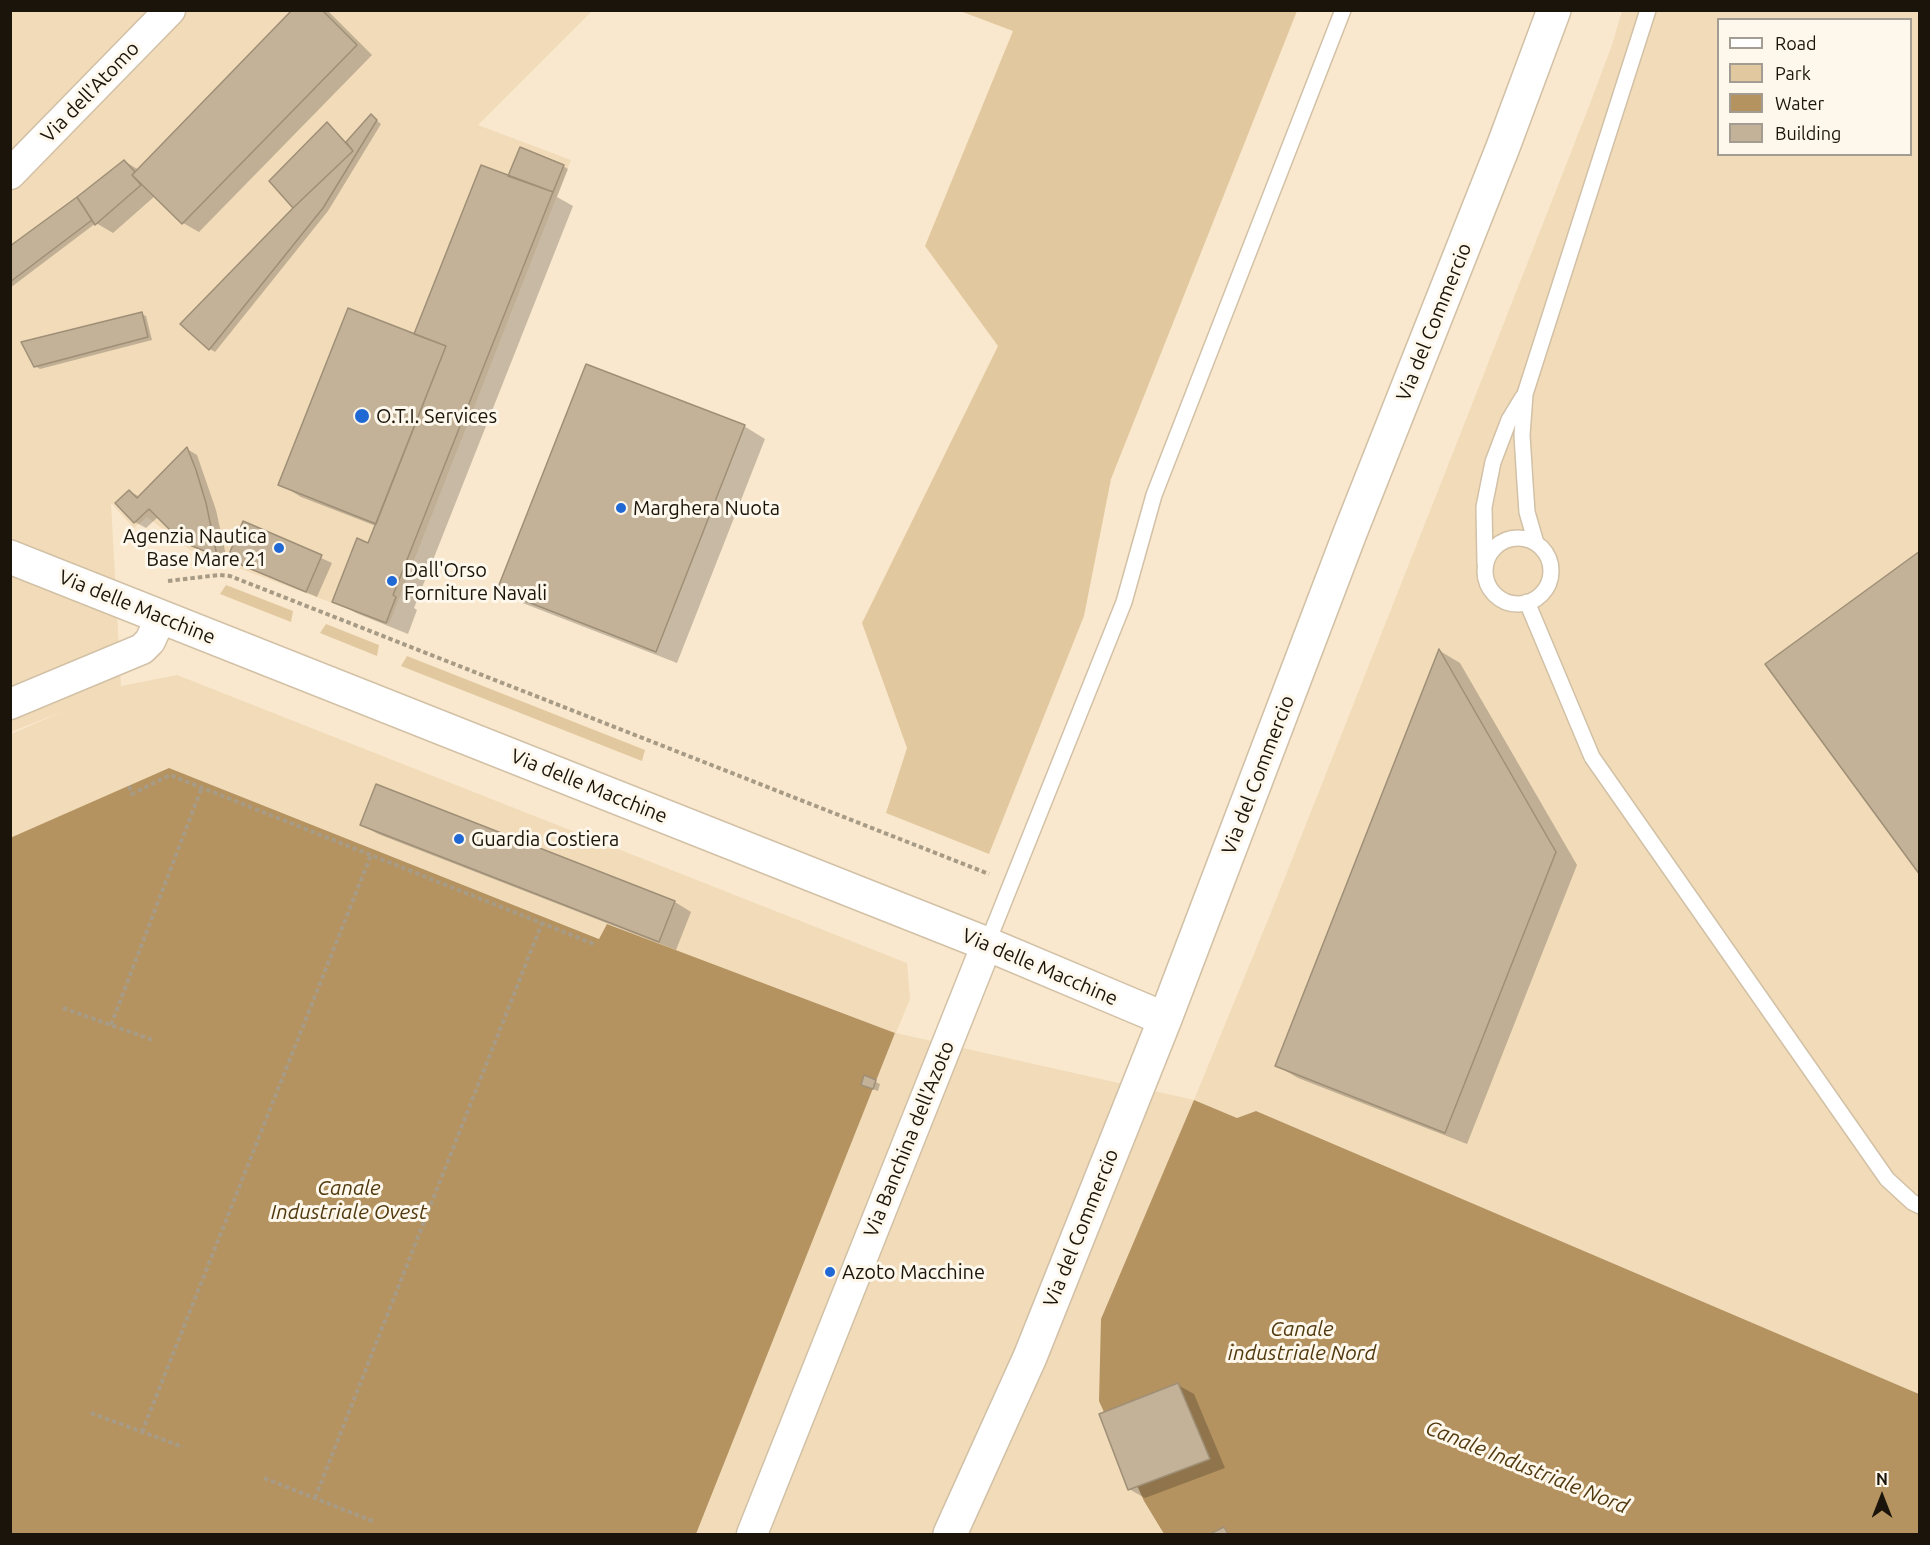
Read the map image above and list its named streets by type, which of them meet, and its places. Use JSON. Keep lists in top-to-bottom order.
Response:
{
  "streets": {
    "street": [
      "Via dell'Atomo",
      "Via del Commercio",
      "Via delle Macchine",
      "Via Banchina dell'Azoto"
    ]
  },
  "crossings": [
    ["Via del Commercio", "Via delle Macchine"],
    ["Via delle Macchine", "Via Banchina dell'Azoto"]
  ],
  "water": ["Canale Industriale Ovest", "Canale industriale Nord", "Canale Industriale Nord"],
  "places": [
    "O.T.I. Services",
    "Marghera Nuota",
    "Agenzia Nautica Base Mare 21",
    "Dall'Orso Forniture Navali",
    "Guardia Costiera",
    "Azoto Macchine"
  ],
  "legend": [
    "Road",
    "Park",
    "Water",
    "Building"
  ],
  "north": "top"
}
